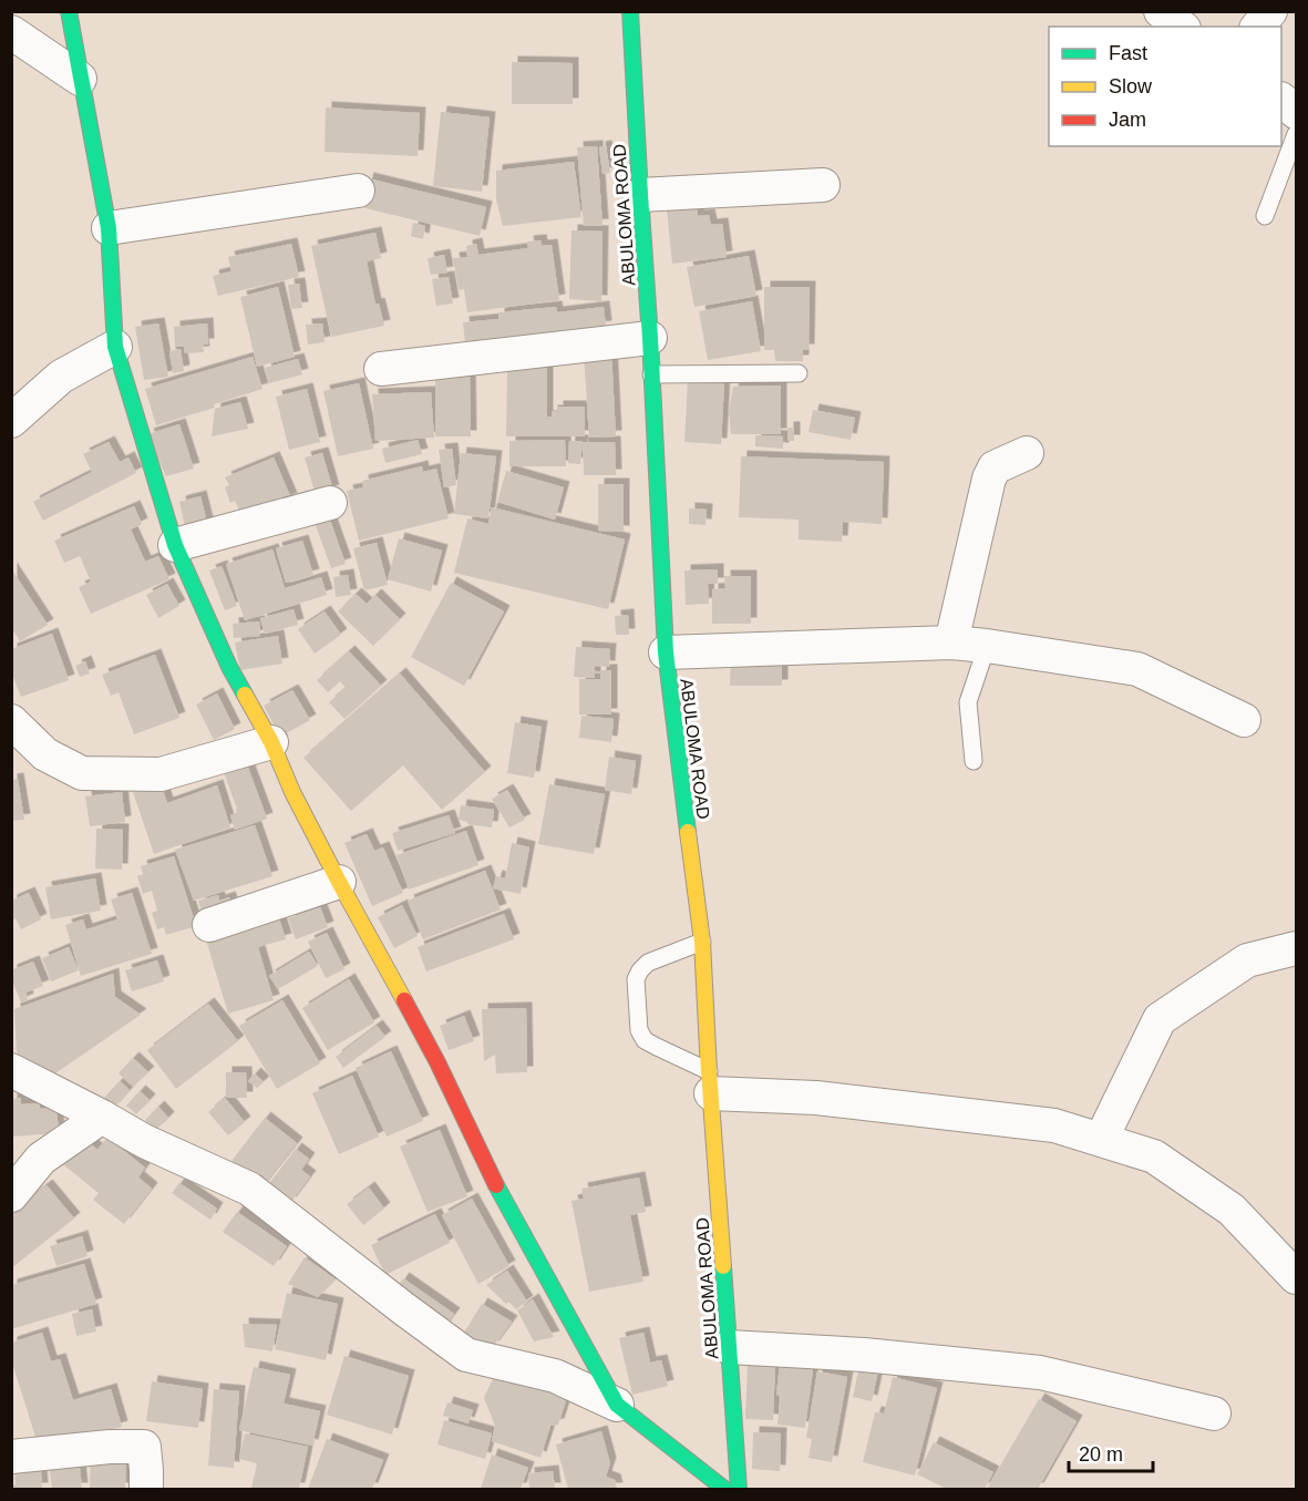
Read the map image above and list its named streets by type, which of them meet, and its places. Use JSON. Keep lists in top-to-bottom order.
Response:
{
  "streets": {
    "street": ["ABULOMA ROAD"]
  },
  "legend": ["Fast", "Slow", "Jam"],
  "scale_bar": "20 m"
}
